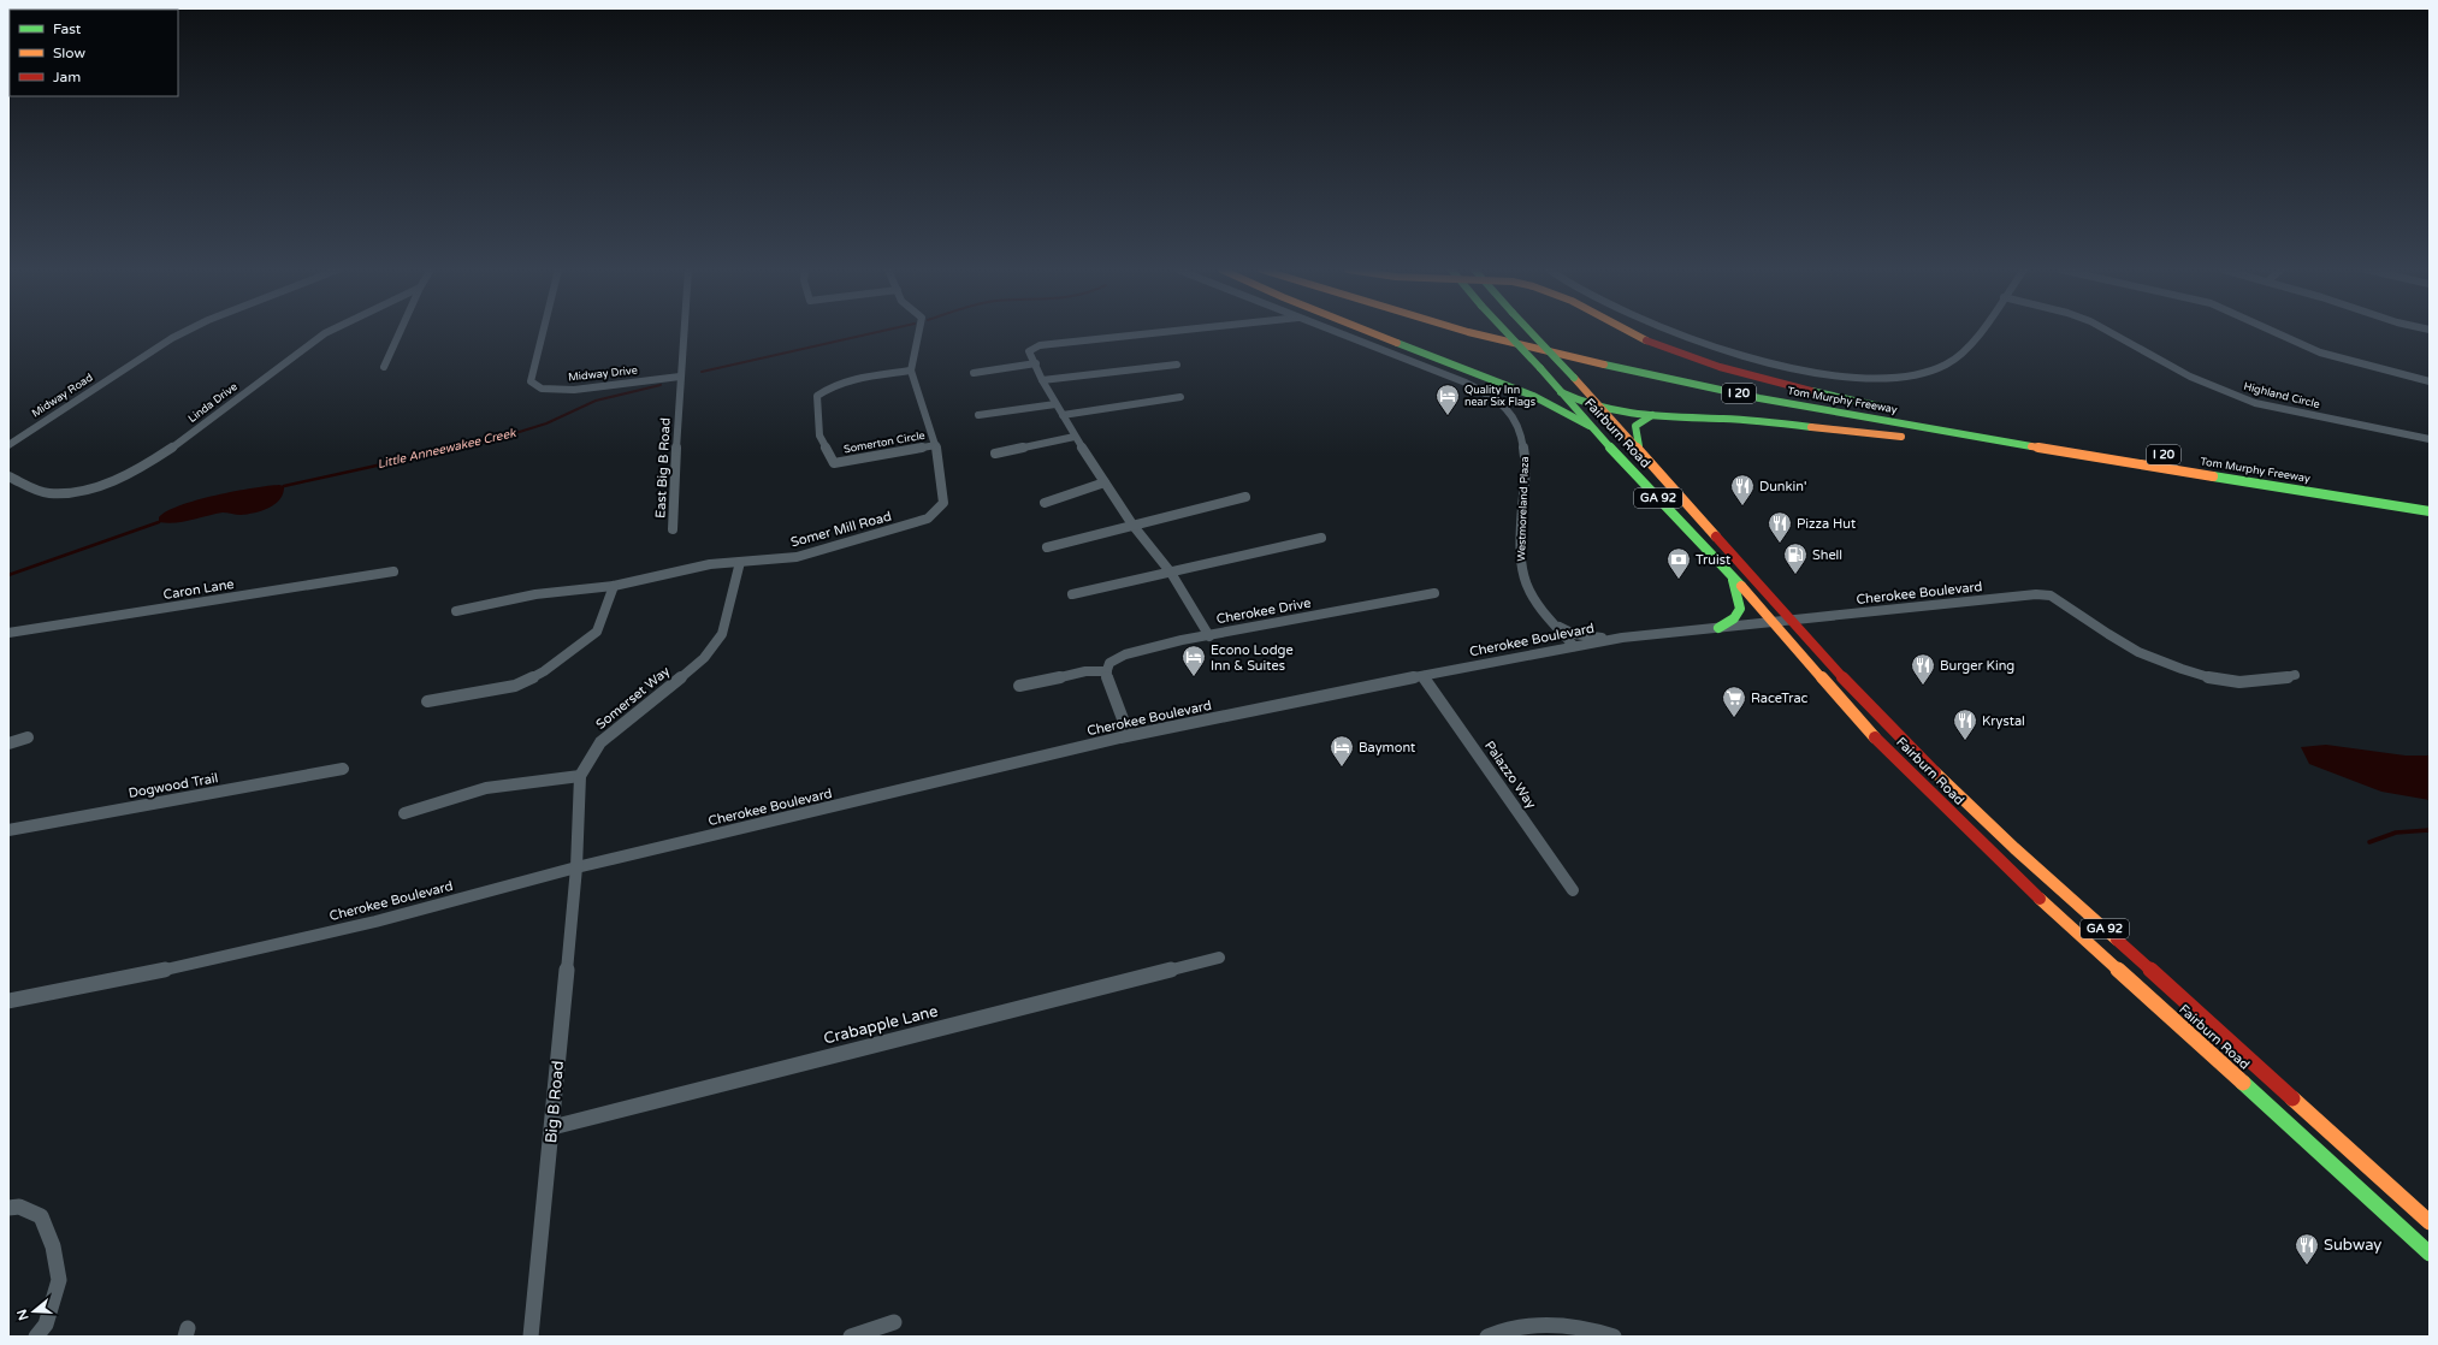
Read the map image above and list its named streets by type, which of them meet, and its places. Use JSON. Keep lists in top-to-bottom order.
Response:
{
  "streets": {
    "main road": [
      "I 20",
      "Tom Murphy Freeway",
      "Fairburn Road",
      "GA 92"
    ],
    "street": [
      "Midway Drive",
      "Midway Road",
      "Highland Circle",
      "Linda Drive",
      "Somerton Circle",
      "East Big B Road",
      "Westmoreland Plaza",
      "Somer Mill Road",
      "Caron Lane",
      "Cherokee Boulevard",
      "Cherokee Drive",
      "Somerset Way",
      "Palazzo Way",
      "Dogwood Trail",
      "Crabapple Lane",
      "Big B Road"
    ]
  },
  "crossings": [
    ["Midway Drive", "East Big B Road"],
    ["Fairburn Road", "Cherokee Boulevard"],
    ["Somerton Circle", "Somer Mill Road"],
    ["Westmoreland Plaza", "Cherokee Boulevard"],
    ["Somer Mill Road", "Somerset Way"],
    ["Cherokee Boulevard", "Somerset Way"],
    ["Cherokee Boulevard", "Palazzo Way"],
    ["Cherokee Boulevard", "Big B Road"],
    ["Somerset Way", "Big B Road"],
    ["Crabapple Lane", "Big B Road"]
  ],
  "water": ["Little Anneewakee Creek"],
  "places": {
    "hotel": ["Quality Inn near Six Flags", "Econo Lodge Inn & Suites", "Baymont"],
    "restaurant": [
      "Dunkin'",
      "Pizza Hut",
      "Burger King",
      "Krystal",
      "Subway"
    ],
    "fuel station": ["Shell"],
    "bank": ["Truist"],
    "supermarket": ["RaceTrac"]
  },
  "legend": ["Fast", "Slow", "Jam"],
  "north": "left"
}
